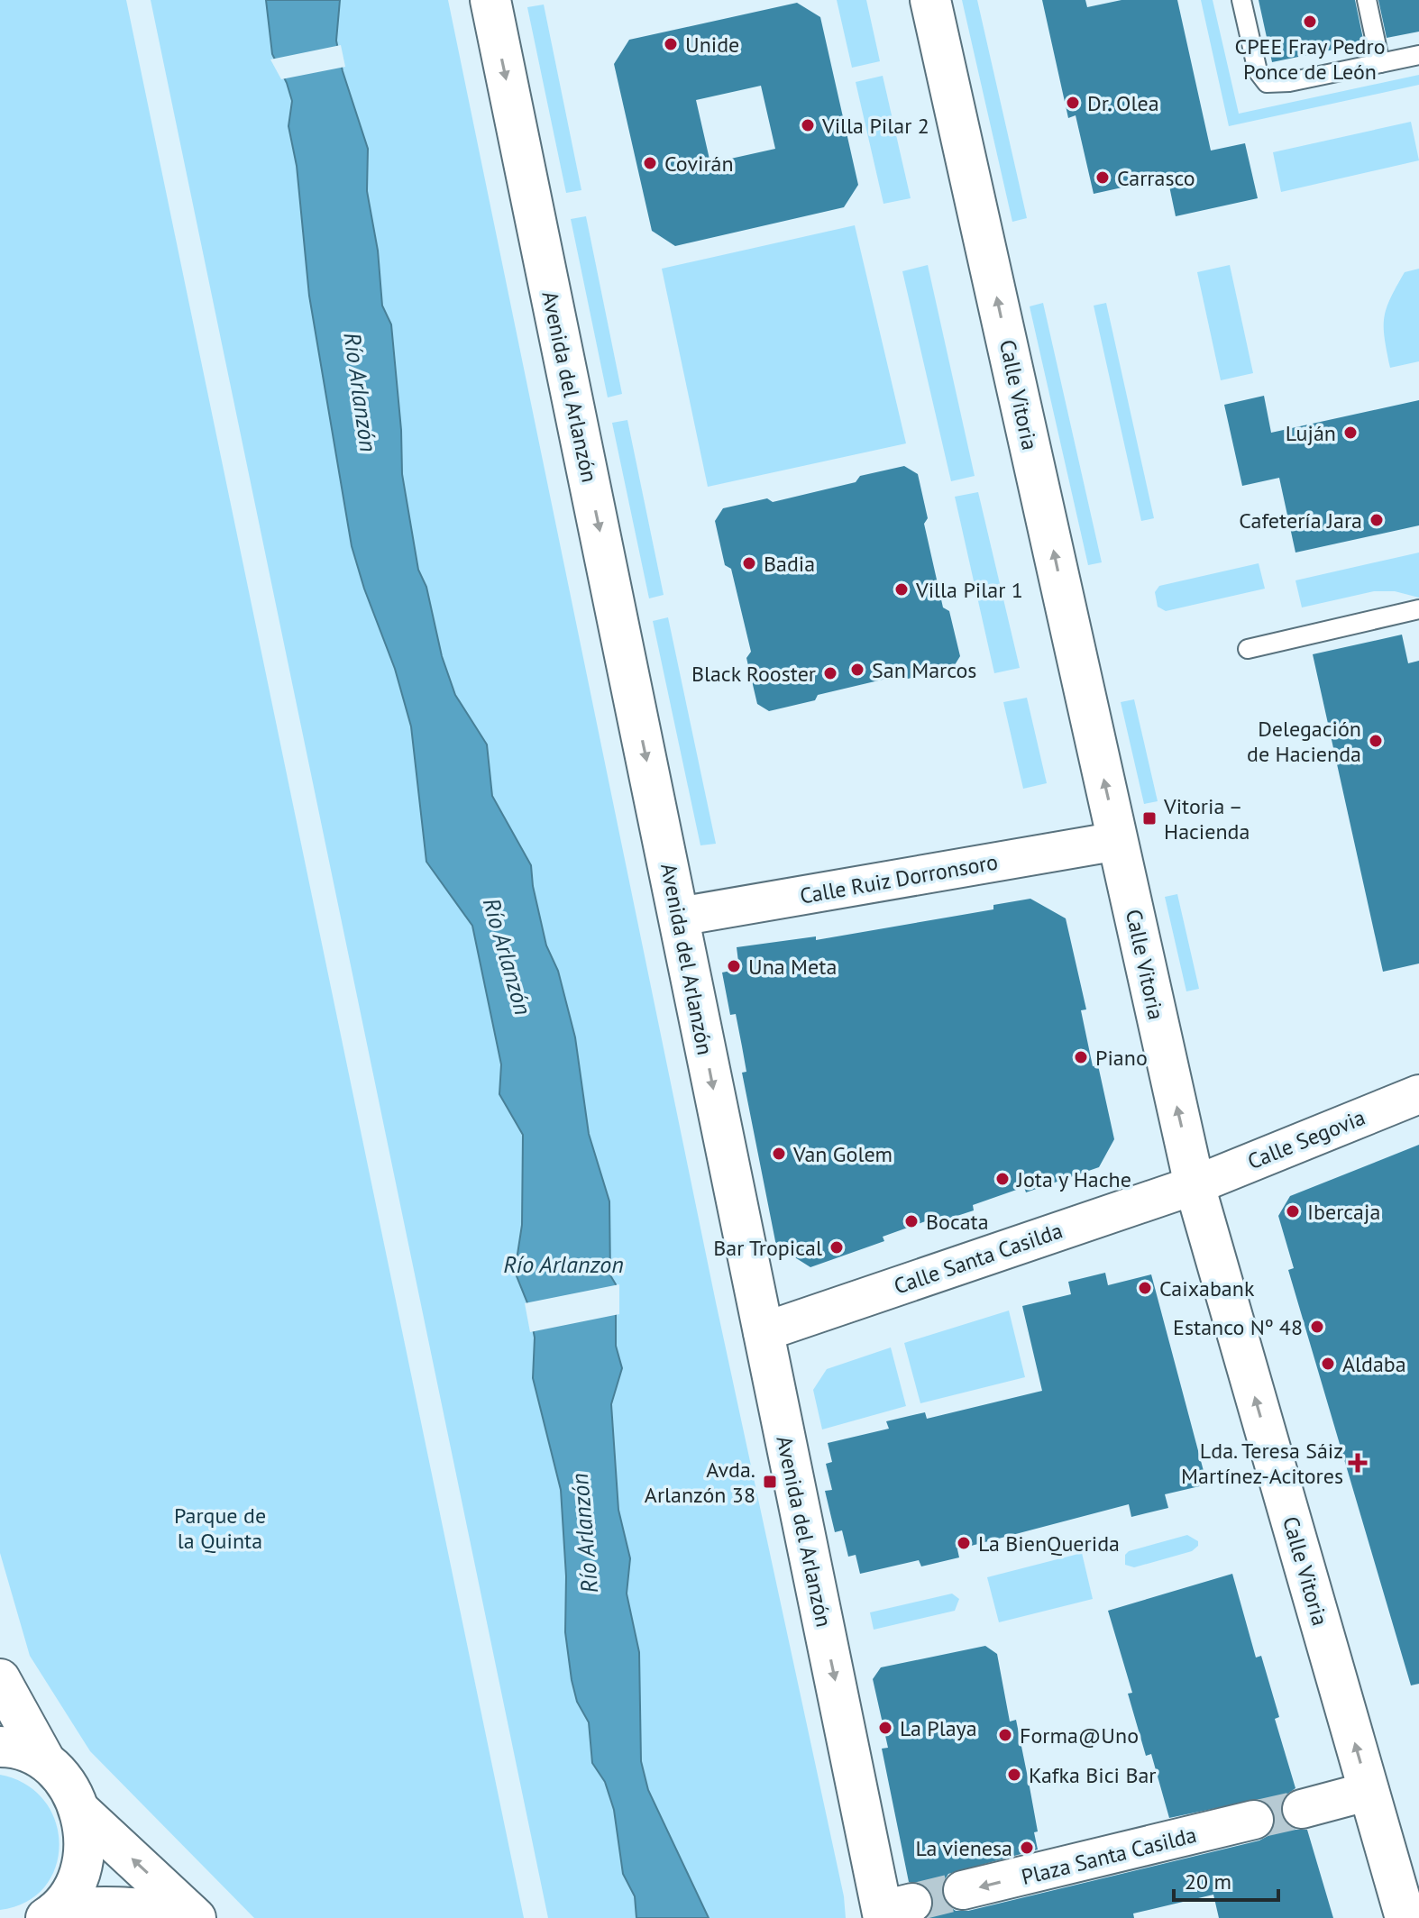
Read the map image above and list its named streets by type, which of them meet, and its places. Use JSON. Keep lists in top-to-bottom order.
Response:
{
  "streets": {
    "main road": ["Avenida del Arlanzón", "Calle Vitoria"],
    "street": [
      "Calle Ruiz Dorronsoro",
      "Calle Segovia",
      "Calle Santa Casilda",
      "Plaza Santa Casilda"
    ]
  },
  "crossings": [
    ["Avenida del Arlanzón", "Calle Ruiz Dorronsoro"],
    ["Avenida del Arlanzón", "Calle Santa Casilda"],
    ["Calle Vitoria", "Calle Ruiz Dorronsoro"],
    ["Calle Vitoria", "Calle Segovia"],
    ["Calle Vitoria", "Calle Santa Casilda"],
    ["Calle Segovia", "Calle Santa Casilda"]
  ],
  "one_way": ["Avenida del Arlanzón", "Calle Vitoria", "Plaza Santa Casilda"],
  "water": ["Río Arlanzón", "Río Arlanzon"],
  "parks": ["Parque de la Quinta"],
  "places": {
    "other": [
      "CPEE Fray Pedro Ponce de León",
      "Unide",
      "Dr. Olea",
      "Villa Pilar 2",
      "Covirán",
      "Carrasco",
      "Luján",
      "Cafetería Jara",
      "Badia",
      "Villa Pilar 1",
      "San Marcos",
      "Black Rooster",
      "Delegación de Hacienda",
      "Una Meta",
      "Piano",
      "Van Golem",
      "Jota y Hache",
      "Ibercaja",
      "Bocata",
      "Bar Tropical",
      "Caixabank",
      "Estanco Nº 48",
      "Aldaba",
      "La BienQuerida",
      "La Playa",
      "Forma@Uno",
      "Kafka Bici Bar",
      "La vienesa"
    ],
    "transit": ["Vitoria – Hacienda", "Avda. Arlanzón 38"],
    "health": ["Lda. Teresa Sáiz Martínez-Acitores"]
  },
  "scale_bar": "20 m"
}
